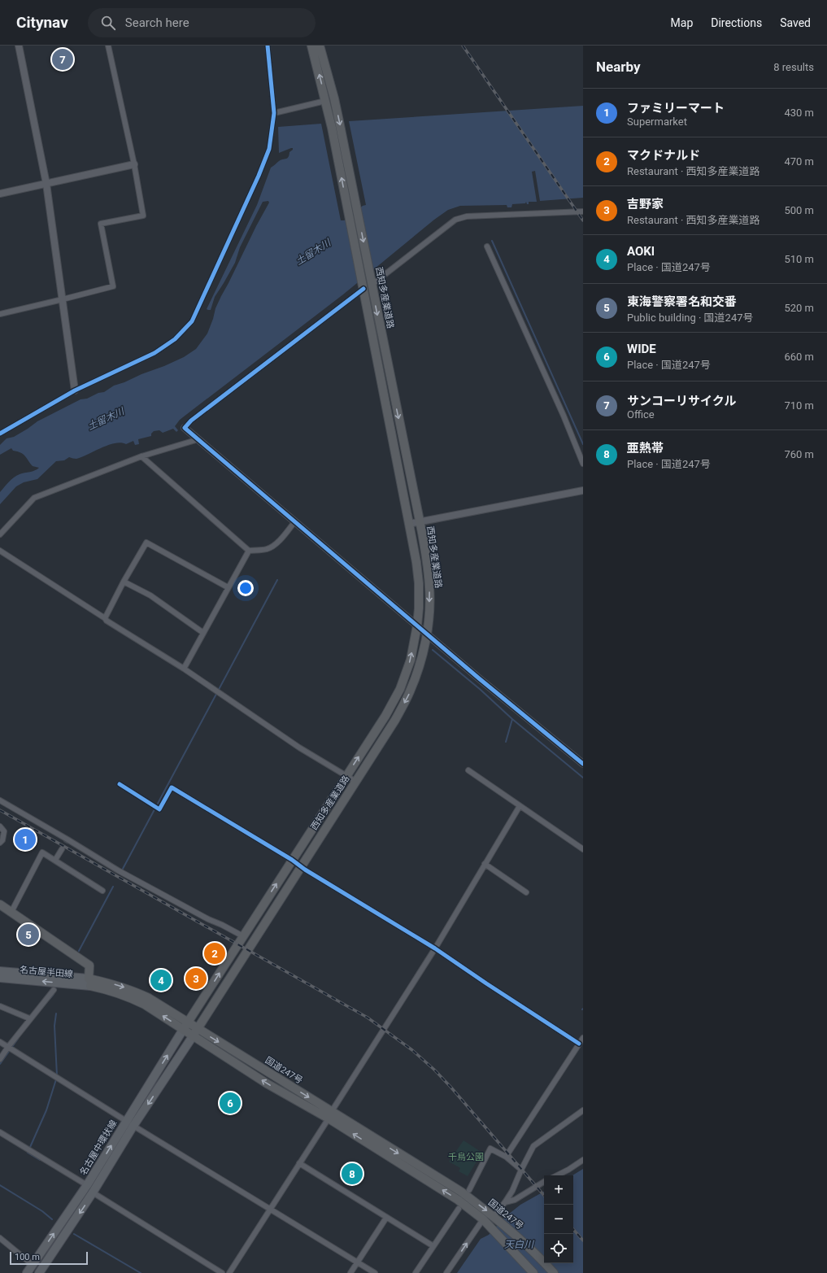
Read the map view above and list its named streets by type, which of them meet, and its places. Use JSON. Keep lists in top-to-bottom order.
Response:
{
  "streets": {
    "highway": ["西知多産業道路", "国道247号"],
    "main road": ["名古屋半田線", "名古屋中環状線"]
  },
  "crossings": [
    ["西知多産業道路", "国道247号"],
    ["西知多産業道路", "名古屋中環状線"],
    ["名古屋半田線", "国道247号"],
    ["国道247号", "名古屋中環状線"]
  ],
  "water": ["土留木川", "天白川"],
  "parks": ["千鳥公園"],
  "scale_bar": "100 m",
  "page": {
    "header": "Citynav",
    "search": "Search here",
    "nav": ["Map", "Directions", "Saved"],
    "heading": ["Nearby", "8 results"],
    "pins": [
      "7",
      "1",
      "5",
      "2",
      "3",
      "4",
      "6",
      "8"
    ],
    "list": [
      {
        "mark": "1",
        "name": "ファミリーマート",
        "note": "Supermarket",
        "value": "430 m"
      },
      {
        "mark": "2",
        "name": "マクドナルド",
        "note": "Restaurant · 西知多産業道路",
        "value": "470 m"
      },
      {
        "mark": "3",
        "name": "吉野家",
        "note": "Restaurant · 西知多産業道路",
        "value": "500 m"
      },
      {
        "mark": "4",
        "name": "AOKI",
        "note": "Place · 国道247号",
        "value": "510 m"
      },
      {
        "mark": "5",
        "name": "東海警察署名和交番",
        "note": "Public building · 国道247号",
        "value": "520 m"
      },
      {
        "mark": "6",
        "name": "WIDE",
        "note": "Place · 国道247号",
        "value": "660 m"
      },
      {
        "mark": "7",
        "name": "サンコーリサイクル",
        "note": "Office",
        "value": "710 m"
      },
      {
        "mark": "8",
        "name": "亜熱帯",
        "note": "Place · 国道247号",
        "value": "760 m"
      }
    ],
    "map_buttons": ["+", "−"],
    "scale": "100 m"
  }
}
